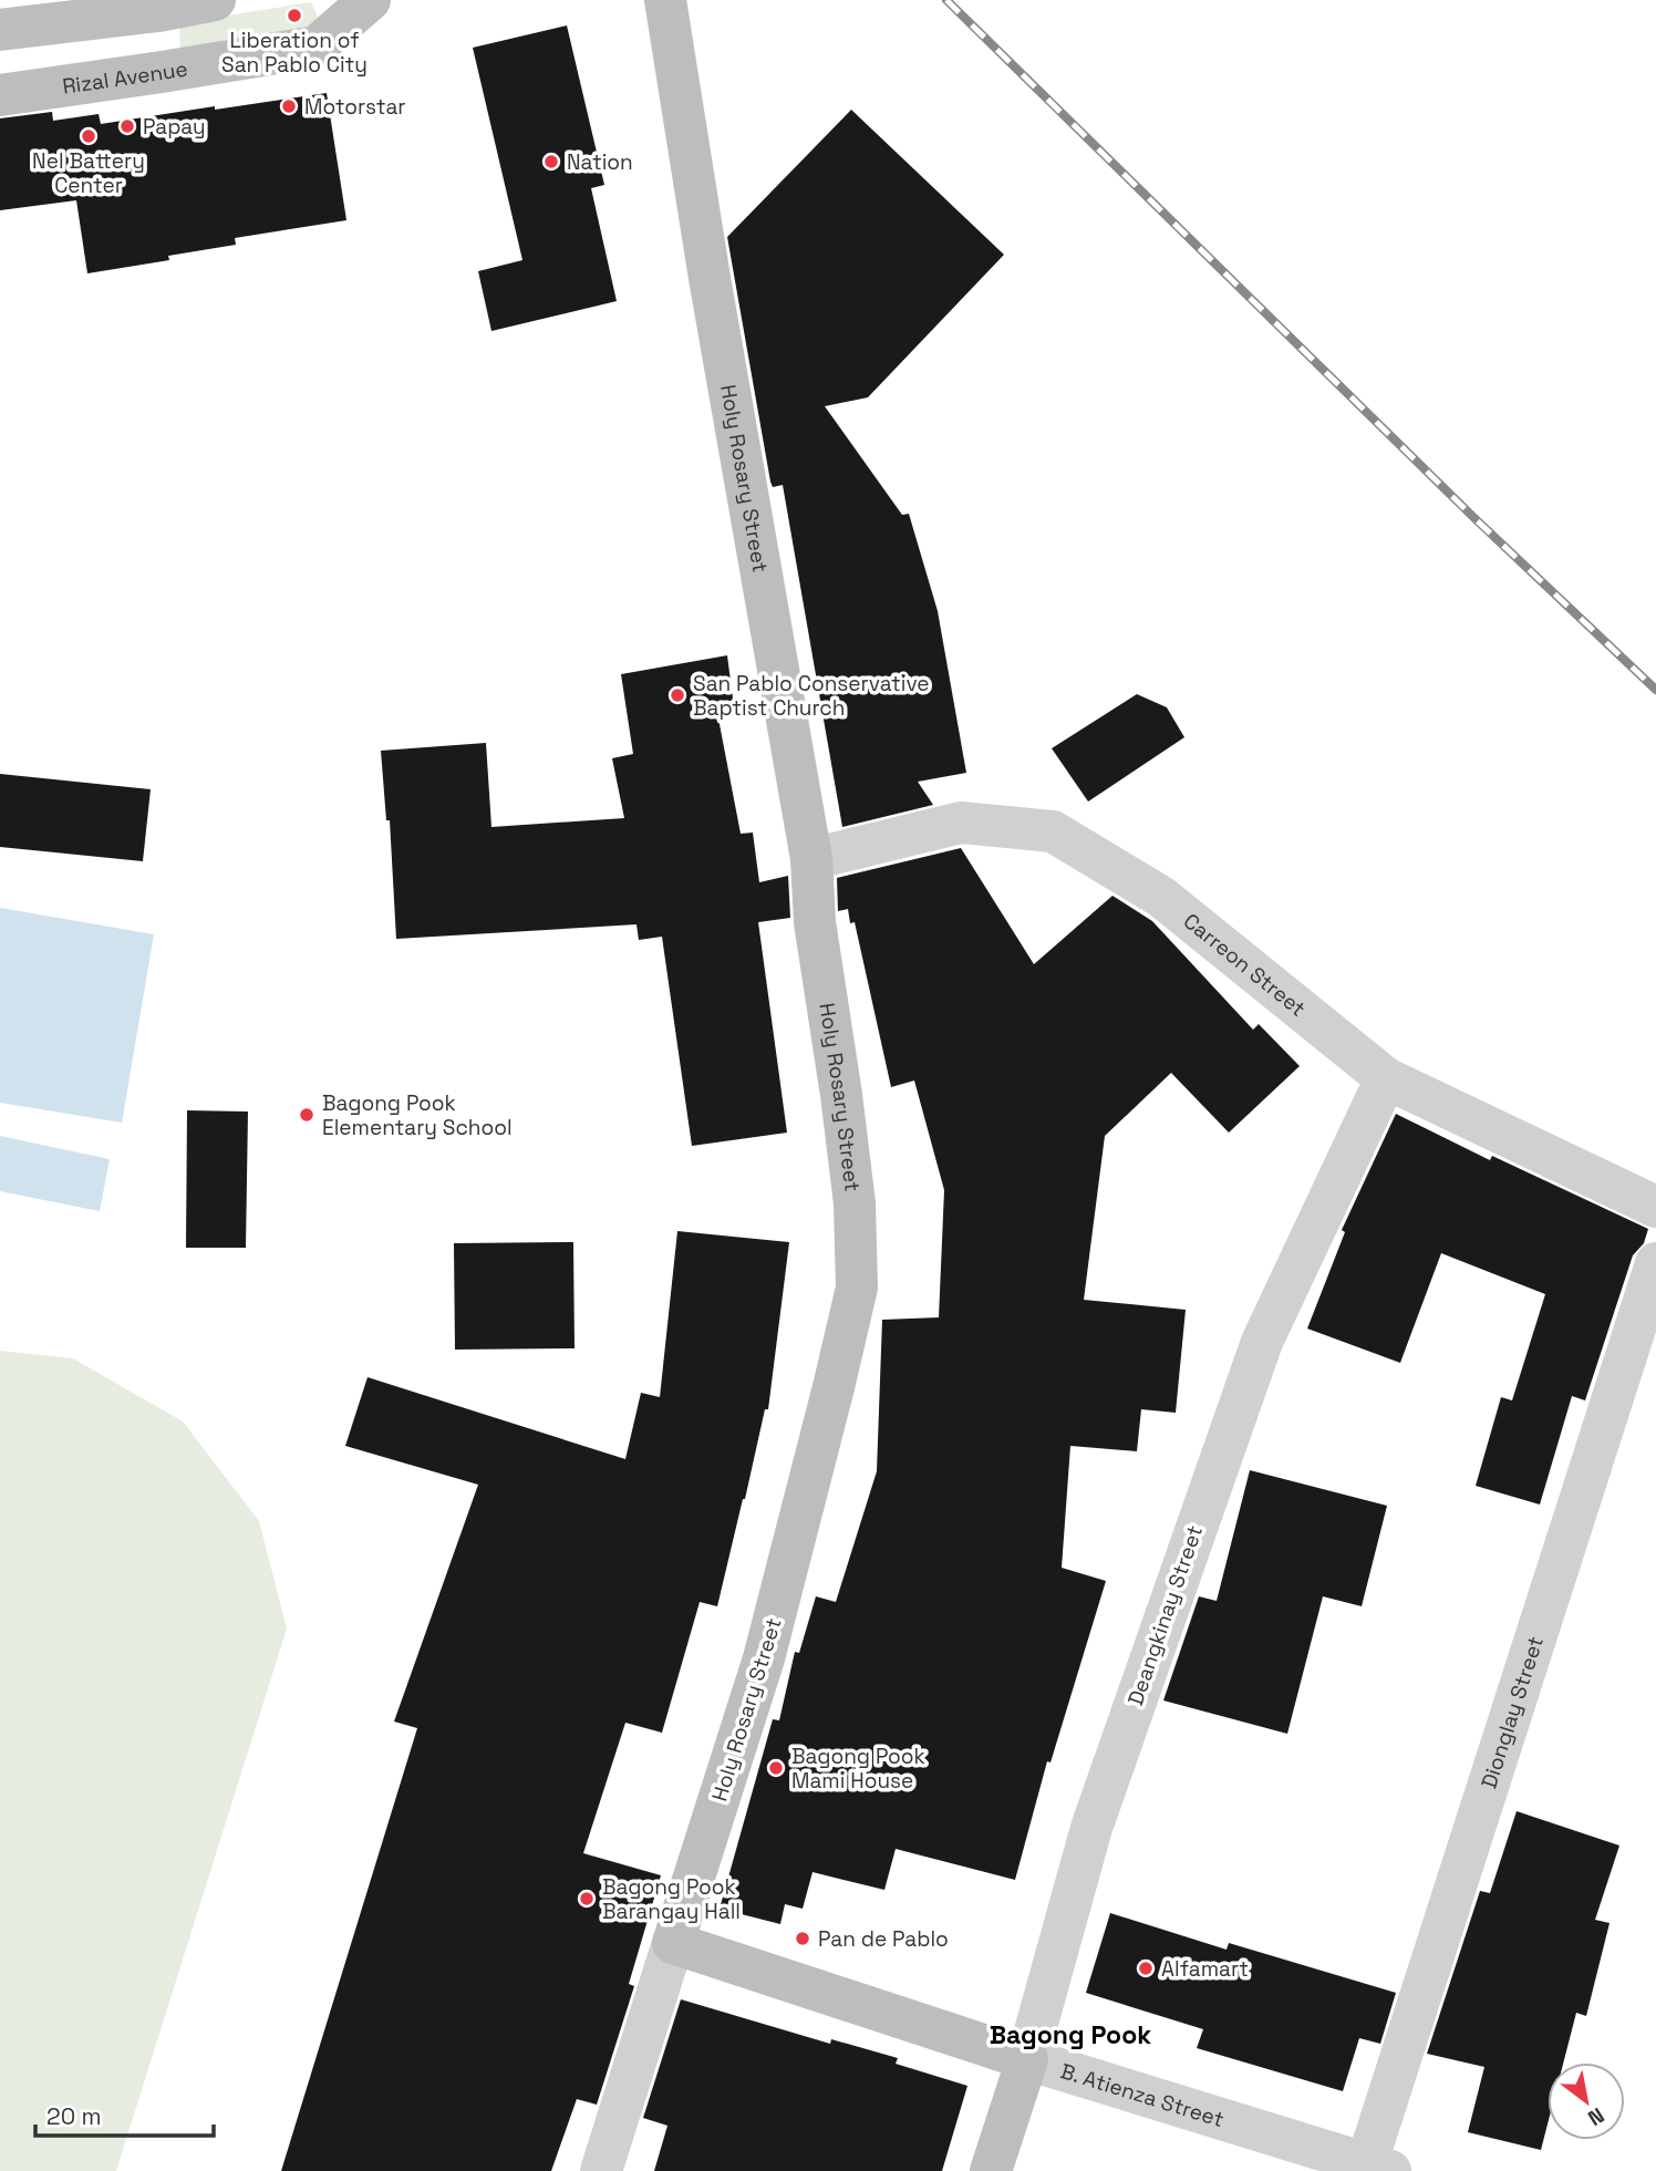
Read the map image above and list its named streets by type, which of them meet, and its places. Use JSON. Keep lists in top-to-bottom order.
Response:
{
  "streets": {
    "street": [
      "Rizal Avenue",
      "Holy Rosary Street",
      "Carreon Street",
      "Deangkinay Street",
      "Dionglay Street",
      "B. Atienza Street"
    ]
  },
  "crossings": [
    ["Holy Rosary Street", "Carreon Street"],
    ["Holy Rosary Street", "B. Atienza Street"],
    ["Carreon Street", "Deangkinay Street"],
    ["Deangkinay Street", "B. Atienza Street"],
    ["Dionglay Street", "B. Atienza Street"]
  ],
  "districts": ["Bagong Pook"],
  "places": [
    "Liberation of San Pablo City",
    "Motorstar",
    "Papay",
    "Nel Battery Center",
    "Nation",
    "San Pablo Conservative Baptist Church",
    "Bagong Pook Elementary School",
    "Bagong Pook Mami House",
    "Bagong Pook Barangay Hall",
    "Pan de Pablo",
    "Alfamart"
  ],
  "scale_bar": "20 m",
  "north": "bottom right"
}
